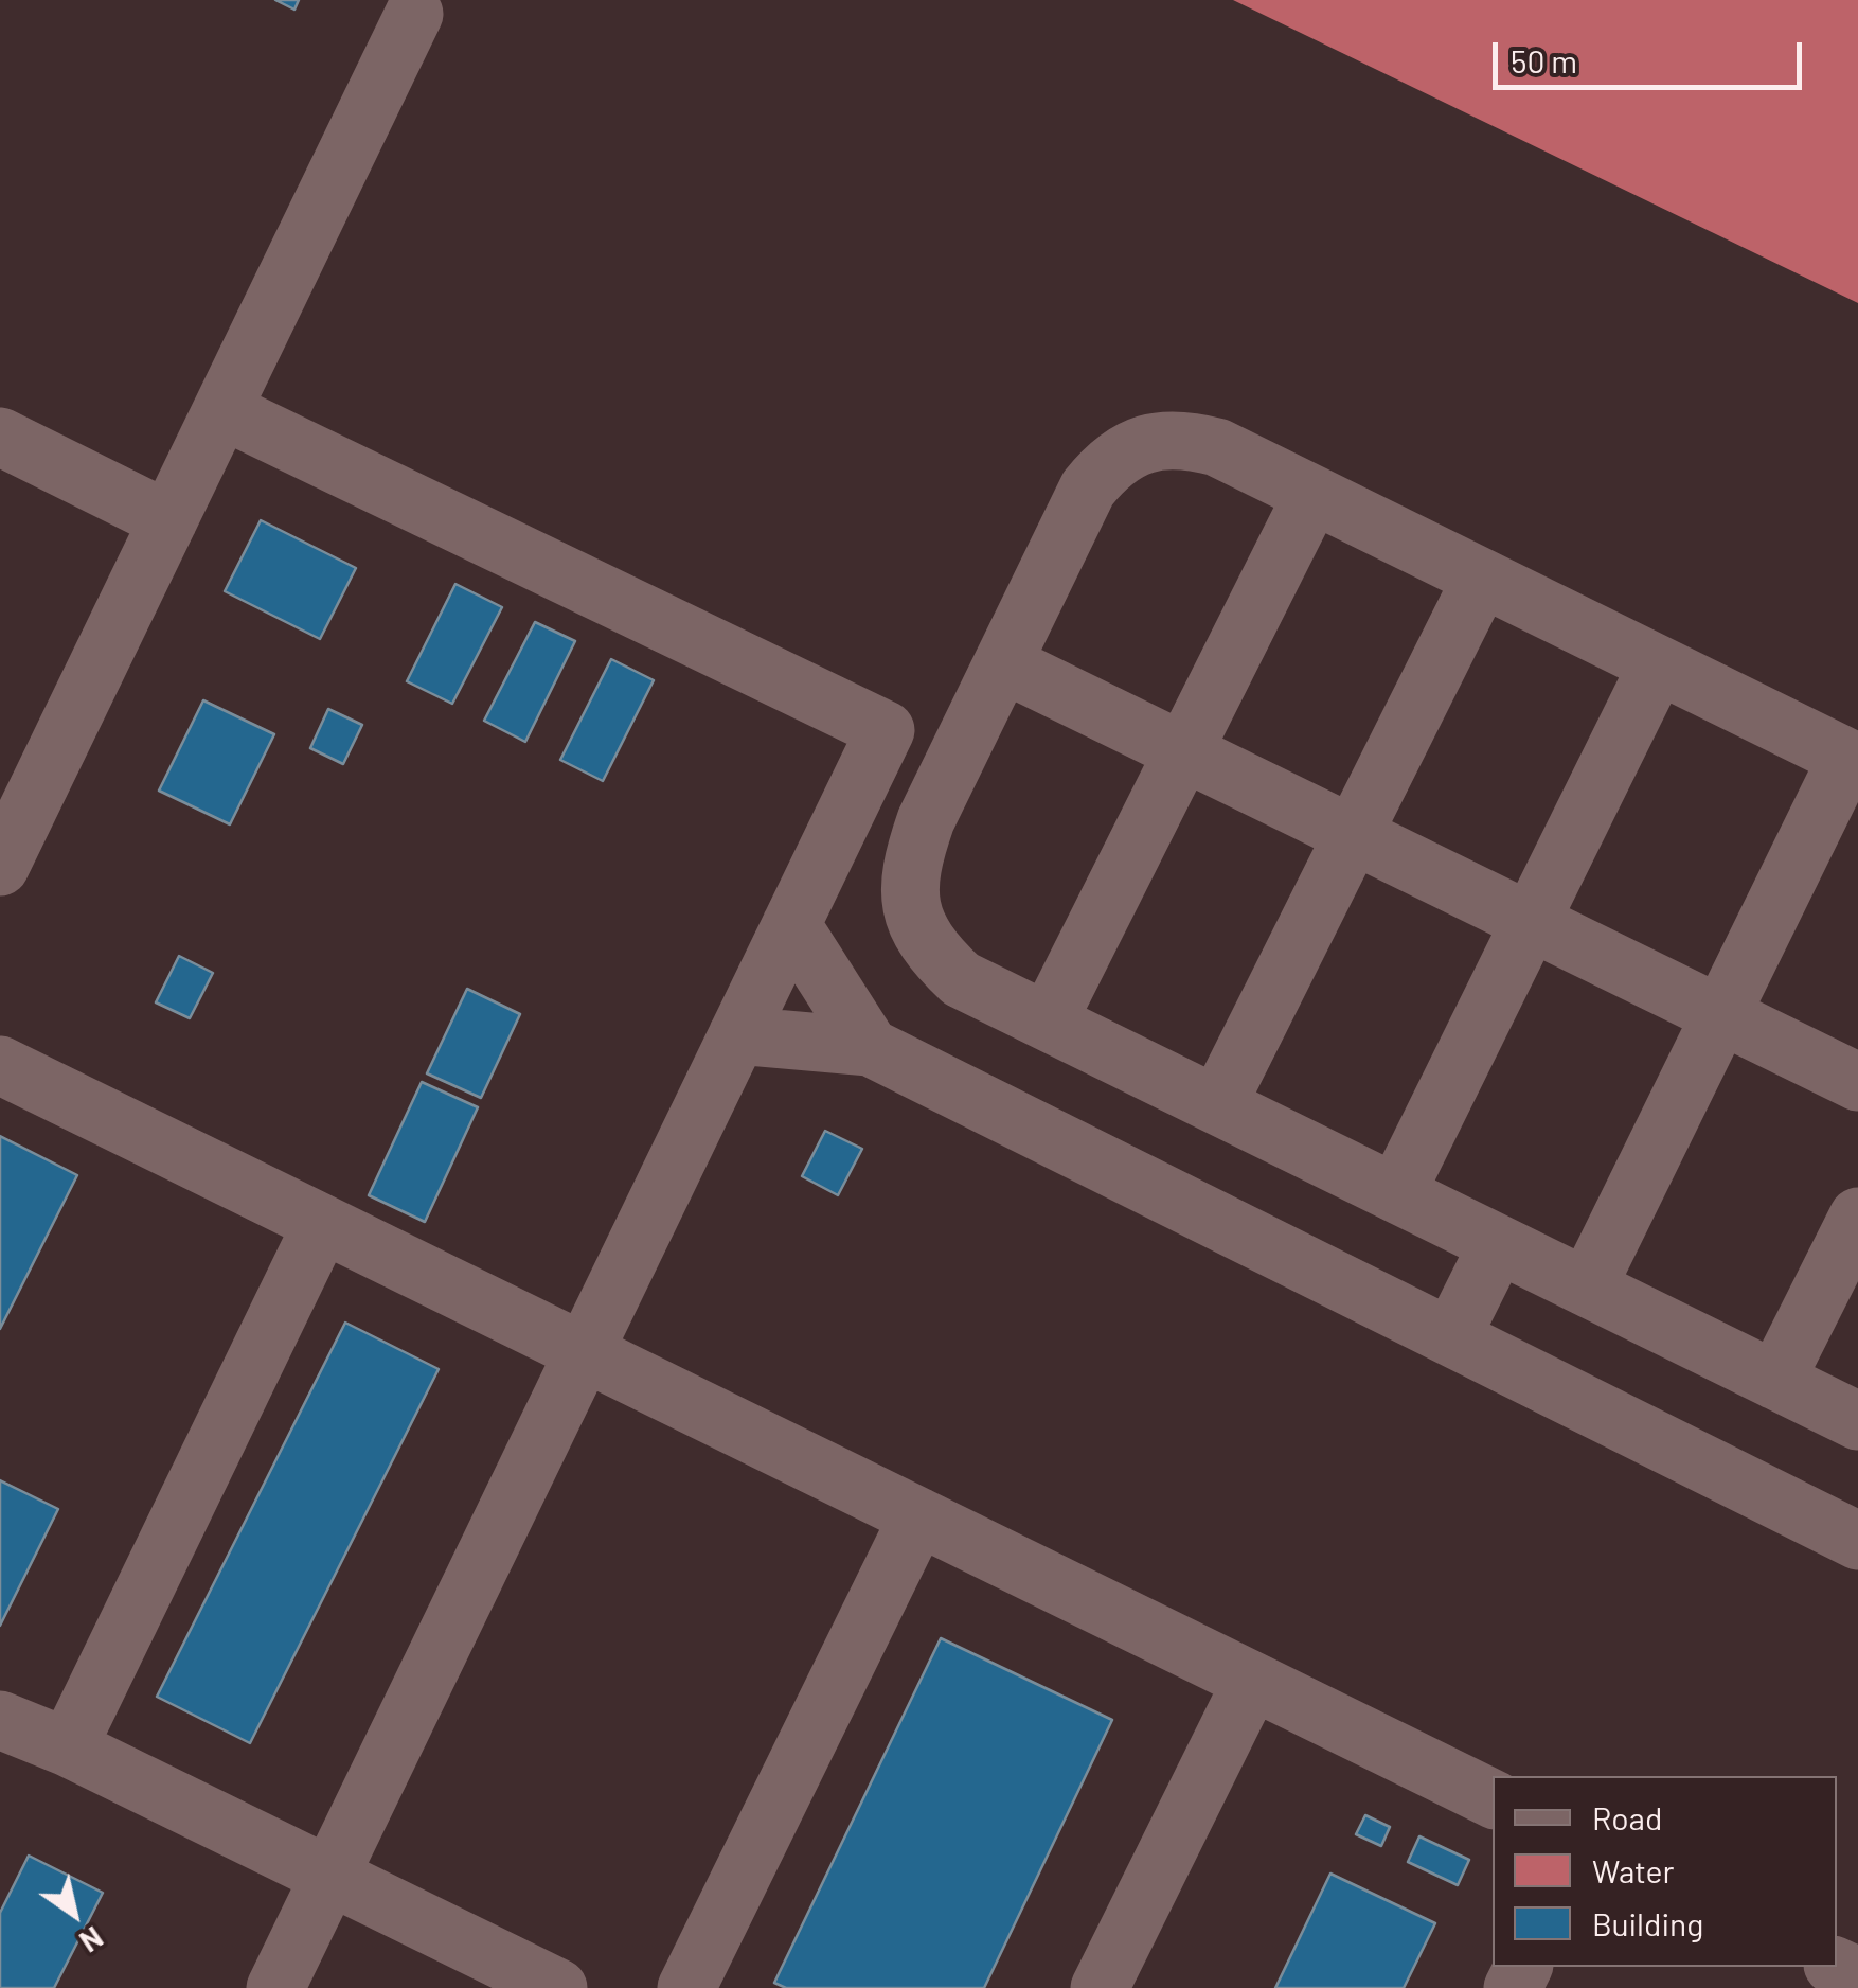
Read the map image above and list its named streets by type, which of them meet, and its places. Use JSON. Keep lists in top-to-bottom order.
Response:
{
  "legend": ["Road", "Water", "Building"],
  "scale_bar": "50 m",
  "north": "bottom right"
}
